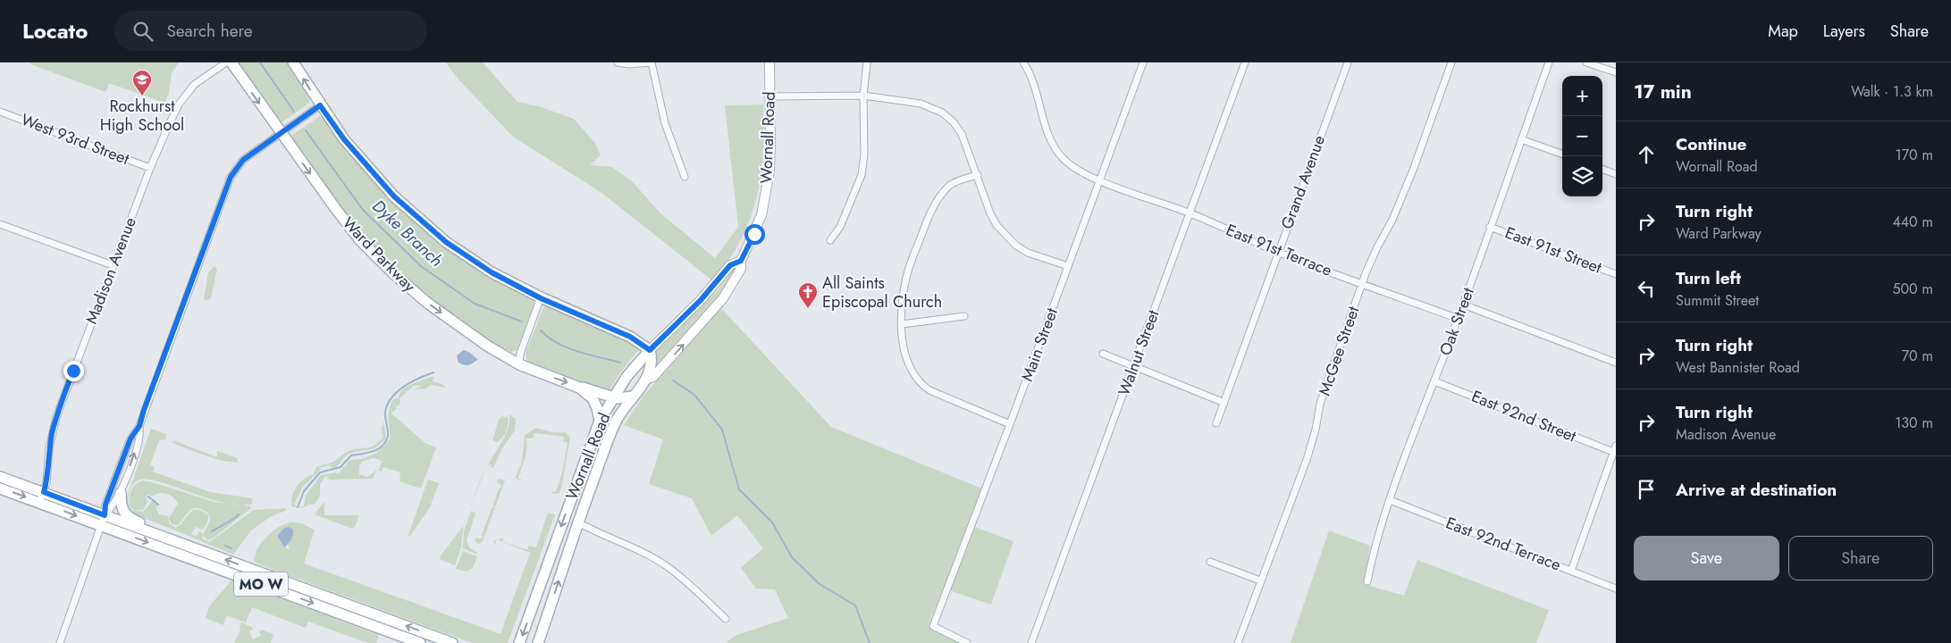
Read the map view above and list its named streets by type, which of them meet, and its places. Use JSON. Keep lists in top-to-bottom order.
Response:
{
  "streets": {
    "main road": ["Wornall Road", "Ward Parkway", "MO W"],
    "street": [
      "West 93rd Street",
      "Grand Avenue",
      "East 91st Terrace",
      "East 91st Street",
      "Madison Avenue",
      "Oak Street",
      "Main Street",
      "McGee Street",
      "Walnut Street",
      "East 92nd Street",
      "East 92nd Terrace"
    ]
  },
  "crossings": [
    ["Wornall Road", "Ward Parkway"],
    ["West 93rd Street", "Madison Avenue"],
    ["Grand Avenue", "East 91st Terrace"],
    ["East 91st Terrace", "Oak Street"],
    ["East 91st Terrace", "Main Street"],
    ["East 91st Terrace", "McGee Street"],
    ["East 91st Terrace", "Walnut Street"],
    ["East 91st Street", "Oak Street"],
    ["Madison Avenue", "MO W"],
    ["Oak Street", "East 92nd Street"],
    ["Oak Street", "East 92nd Terrace"]
  ],
  "water": ["Dyke Branch"],
  "places": {
    "school or university": ["Rockhurst High School"],
    "church": ["All Saints Episcopal Church"]
  },
  "page": {
    "header": "Locato",
    "search": "Search here",
    "nav": ["Map", "Layers", "Share"],
    "heading": ["17 min", "Walk · 1.3 km"],
    "map_buttons": ["+", "−"],
    "list": [
      ["Continue", "Wornall Road", "170 m"],
      ["Turn right", "Ward Parkway", "440 m"],
      ["Turn left", "Summit Street", "500 m"],
      ["Turn right", "West Bannister Road", "70 m"],
      ["Turn right", "Madison Avenue", "130 m"],
      "Arrive at destination"
    ],
    "buttons": ["Save", "Share"]
  }
}
